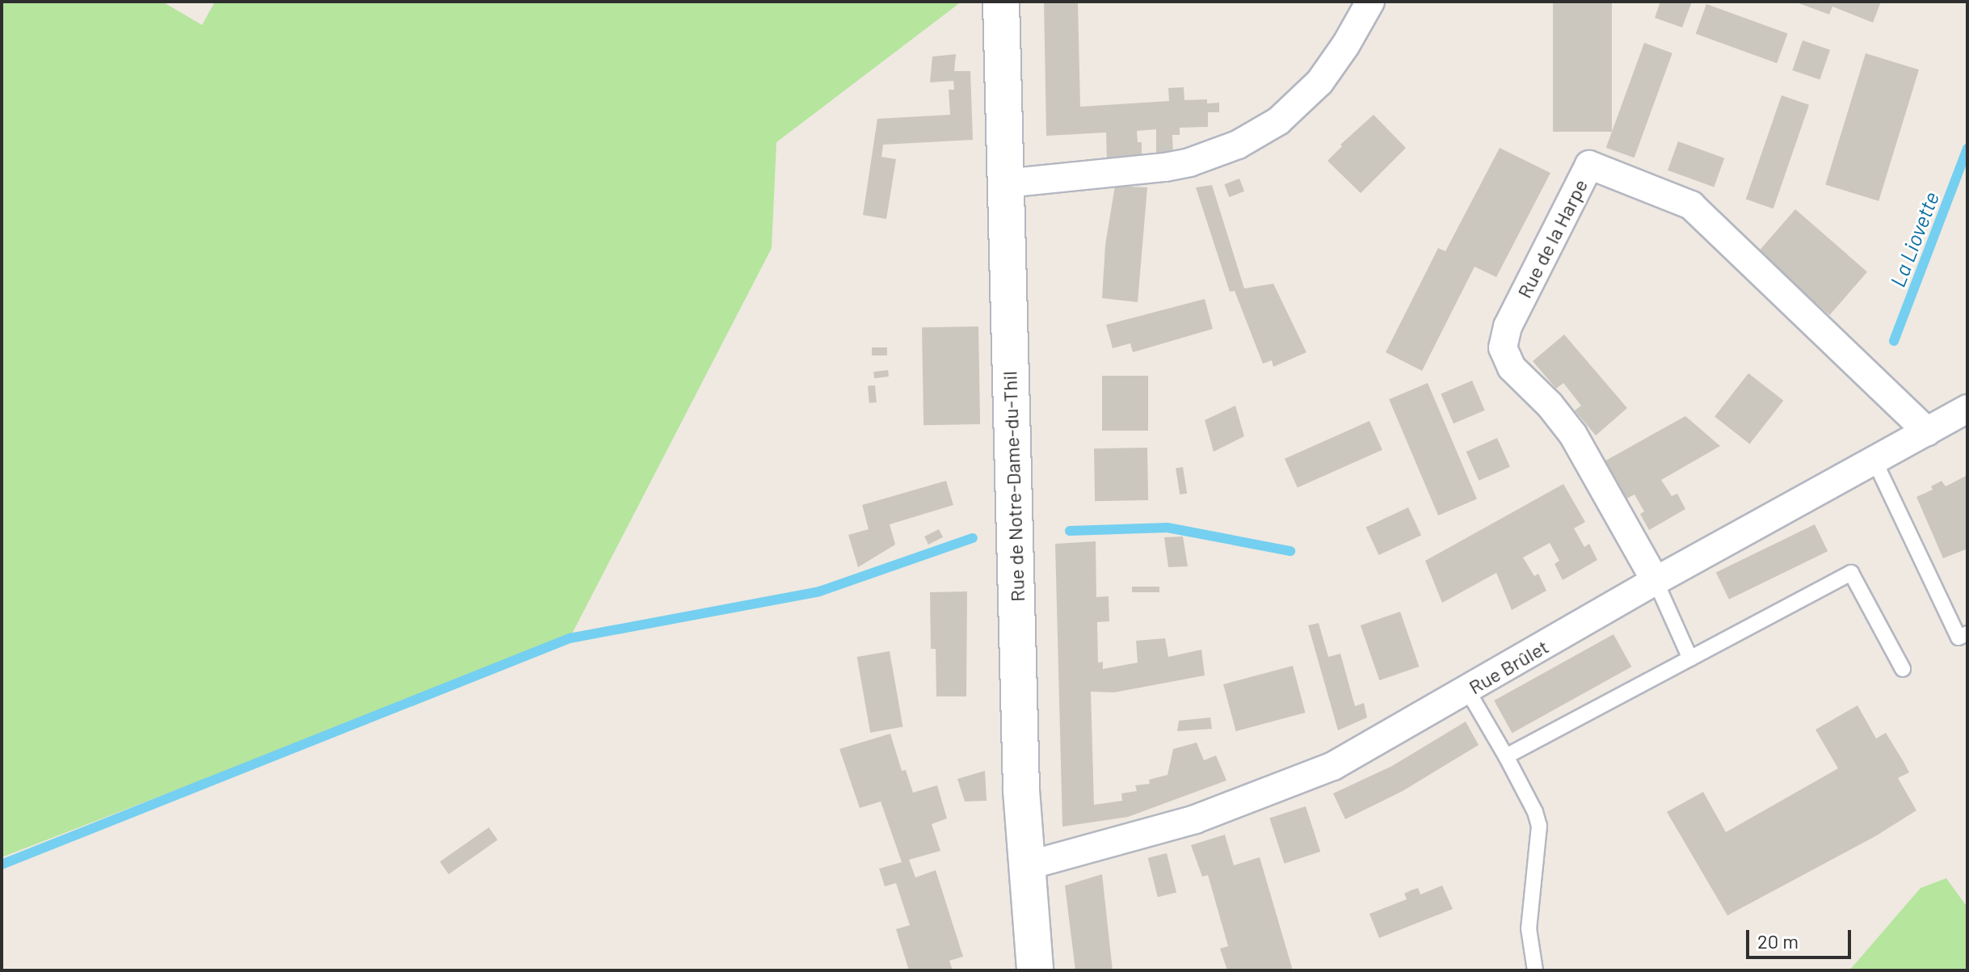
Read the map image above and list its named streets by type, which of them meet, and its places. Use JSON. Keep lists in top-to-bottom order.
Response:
{
  "streets": {
    "main road": ["Rue de Notre-Dame-du-Thil"],
    "street": ["Rue de la Harpe", "Rue Brûlet"]
  },
  "crossings": [
    ["Rue de la Harpe", "Rue Brûlet"],
    ["Rue de Notre-Dame-du-Thil", "Rue Brûlet"]
  ],
  "water": ["La Liovette"],
  "scale_bar": "20 m"
}
